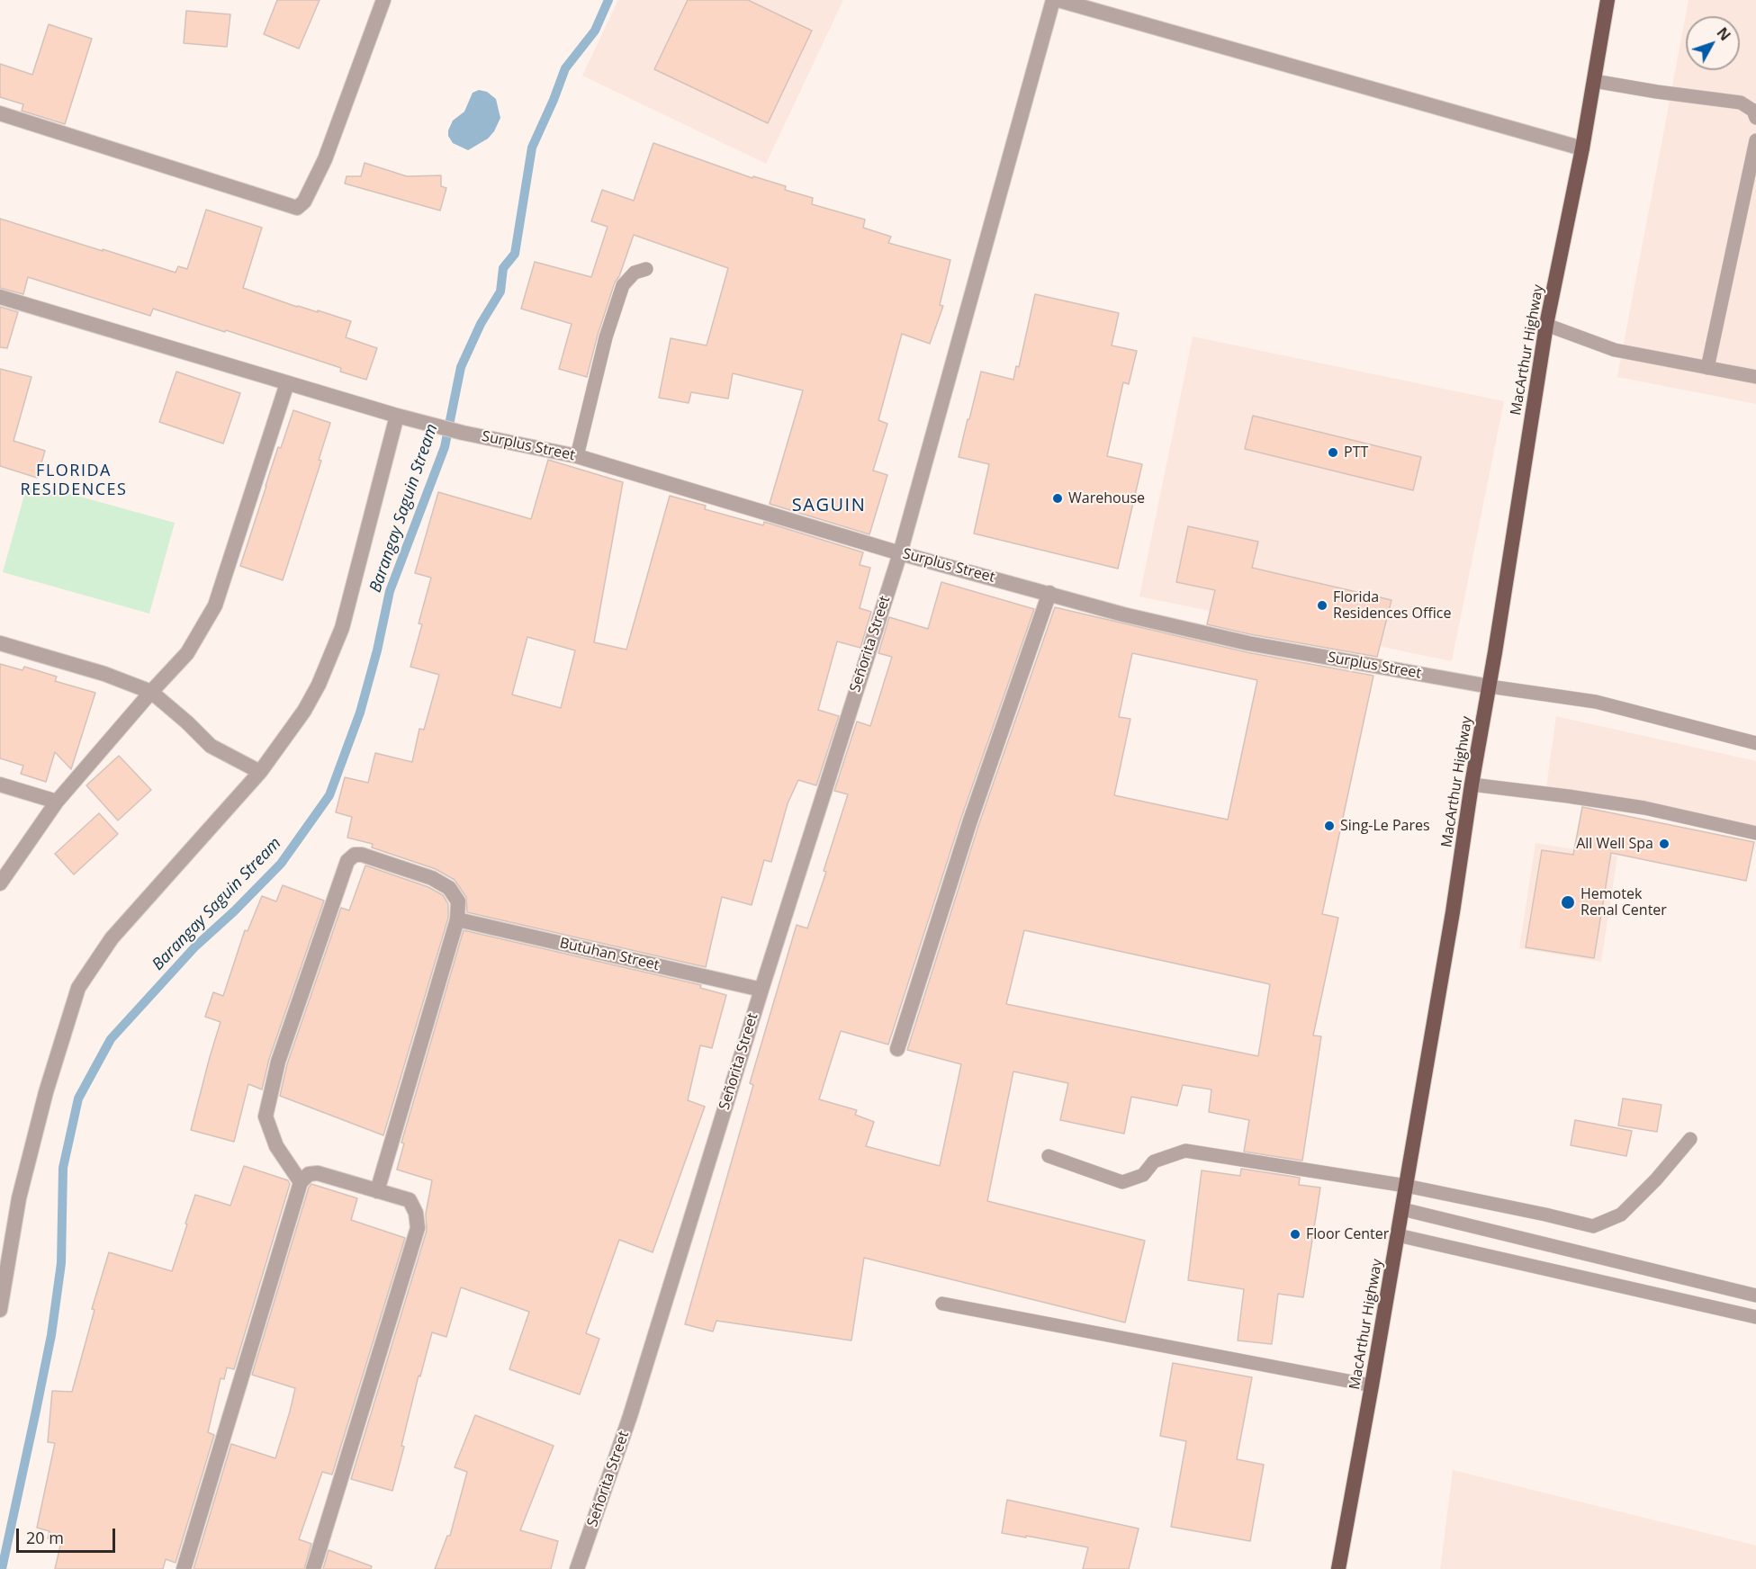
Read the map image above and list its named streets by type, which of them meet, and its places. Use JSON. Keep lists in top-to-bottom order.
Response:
{
  "streets": {
    "highway": ["MacArthur Highway"],
    "street": ["Surplus Street", "Señorita Street", "Butuhan Street"]
  },
  "crossings": [
    ["MacArthur Highway", "Surplus Street"],
    ["Surplus Street", "Señorita Street"],
    ["Señorita Street", "Butuhan Street"]
  ],
  "districts": ["FLORIDA RESIDENCES", "SAGUIN"],
  "water": ["Barangay Saguin Stream"],
  "places": [
    "PTT",
    "Warehouse",
    "Florida Residences Office",
    "Sing-Le Pares",
    "All Well Spa",
    "Hemotek Renal Center",
    "Floor Center"
  ],
  "scale_bar": "20 m",
  "north": "top right"
}
